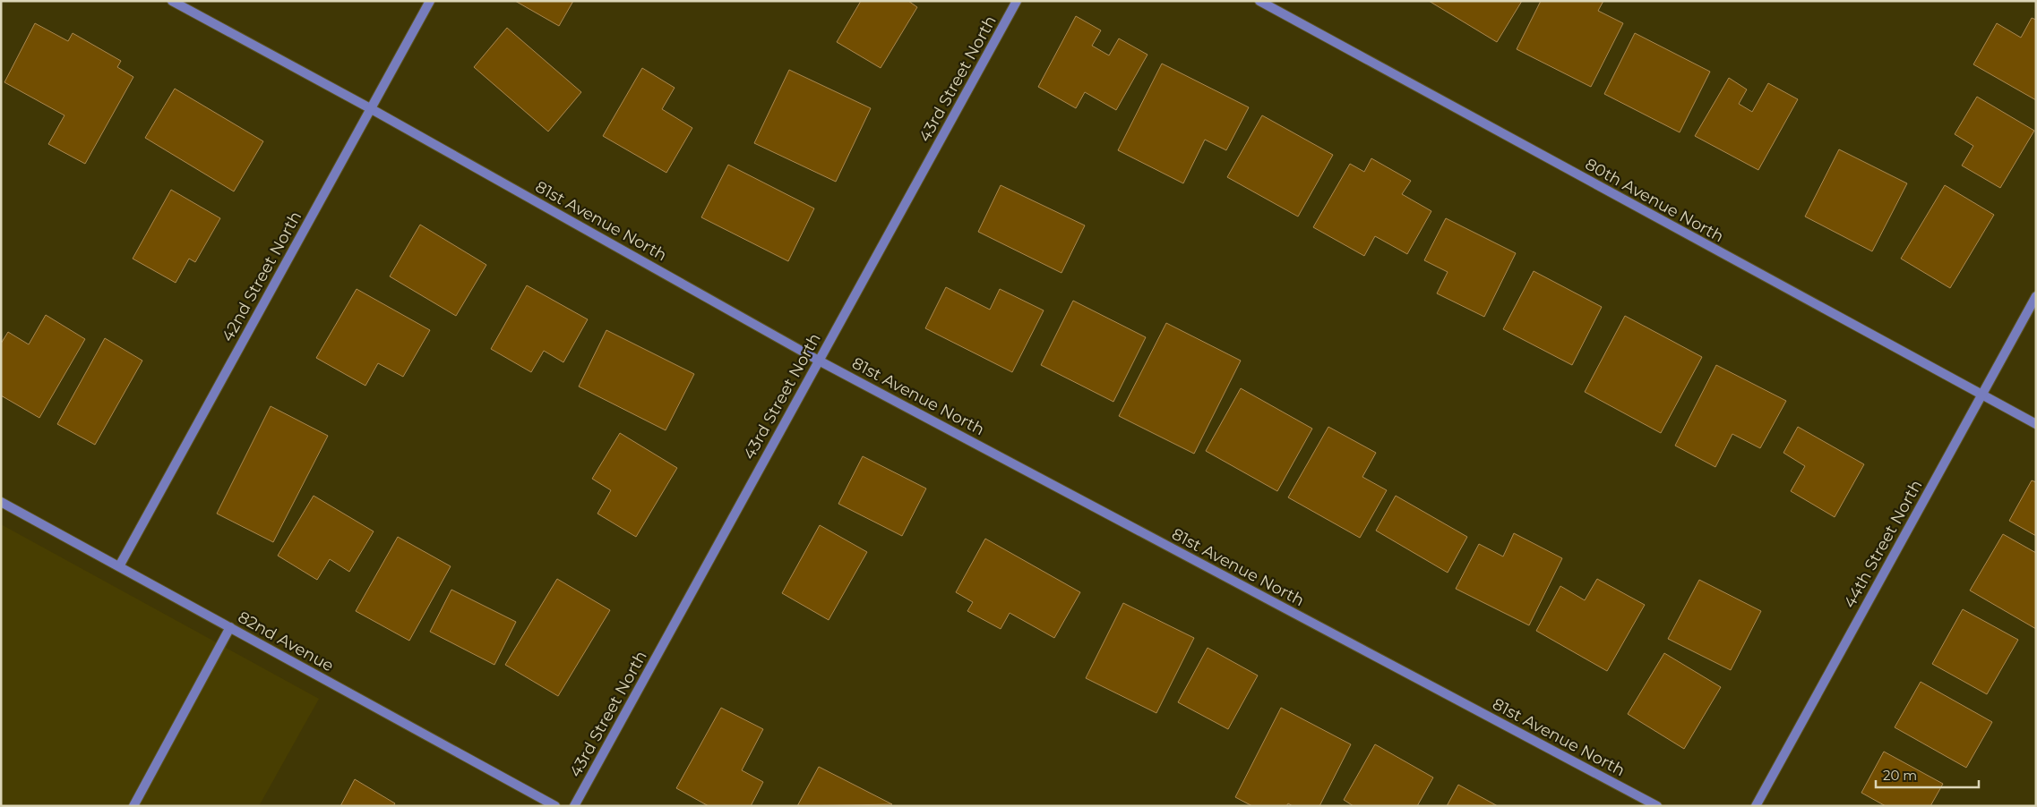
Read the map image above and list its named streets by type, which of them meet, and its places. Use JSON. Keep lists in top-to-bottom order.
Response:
{
  "streets": {
    "street": [
      "43rd Street North",
      "80th Avenue North",
      "81st Avenue North",
      "42nd Street North",
      "44th Street North",
      "82nd Avenue"
    ]
  },
  "crossings": [
    ["43rd Street North", "81st Avenue North"],
    ["80th Avenue North", "44th Street North"],
    ["81st Avenue North", "42nd Street North"],
    ["42nd Street North", "82nd Avenue"]
  ],
  "scale_bar": "20 m"
}
